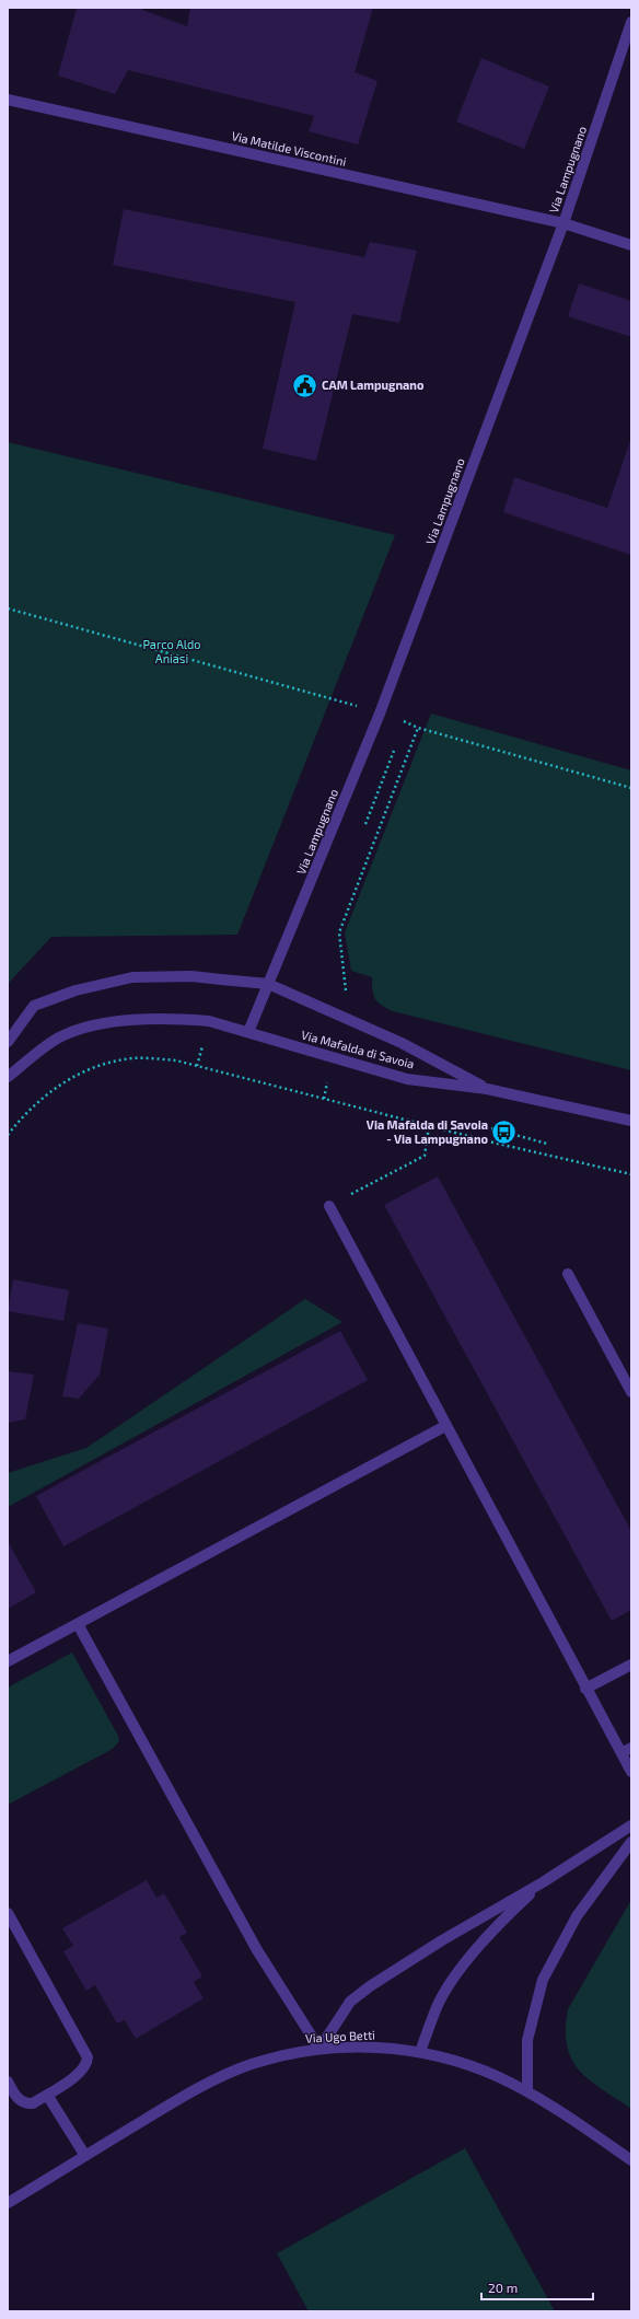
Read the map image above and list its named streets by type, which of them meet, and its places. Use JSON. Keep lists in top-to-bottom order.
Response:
{
  "streets": {
    "street": [
      "Via Matilde Viscontini",
      "Via Lampugnano",
      "Via Mafalda di Savoia",
      "Via Ugo Betti"
    ]
  },
  "crossings": [
    ["Via Matilde Viscontini", "Via Lampugnano"],
    ["Via Lampugnano", "Via Mafalda di Savoia"]
  ],
  "parks": ["Parco Aldo Aniasi"],
  "places": {
    "public building": ["CAM Lampugnano"],
    "bus stop": ["Via Mafalda di Savoia - Via Lampugnano"]
  },
  "scale_bar": "20 m"
}
